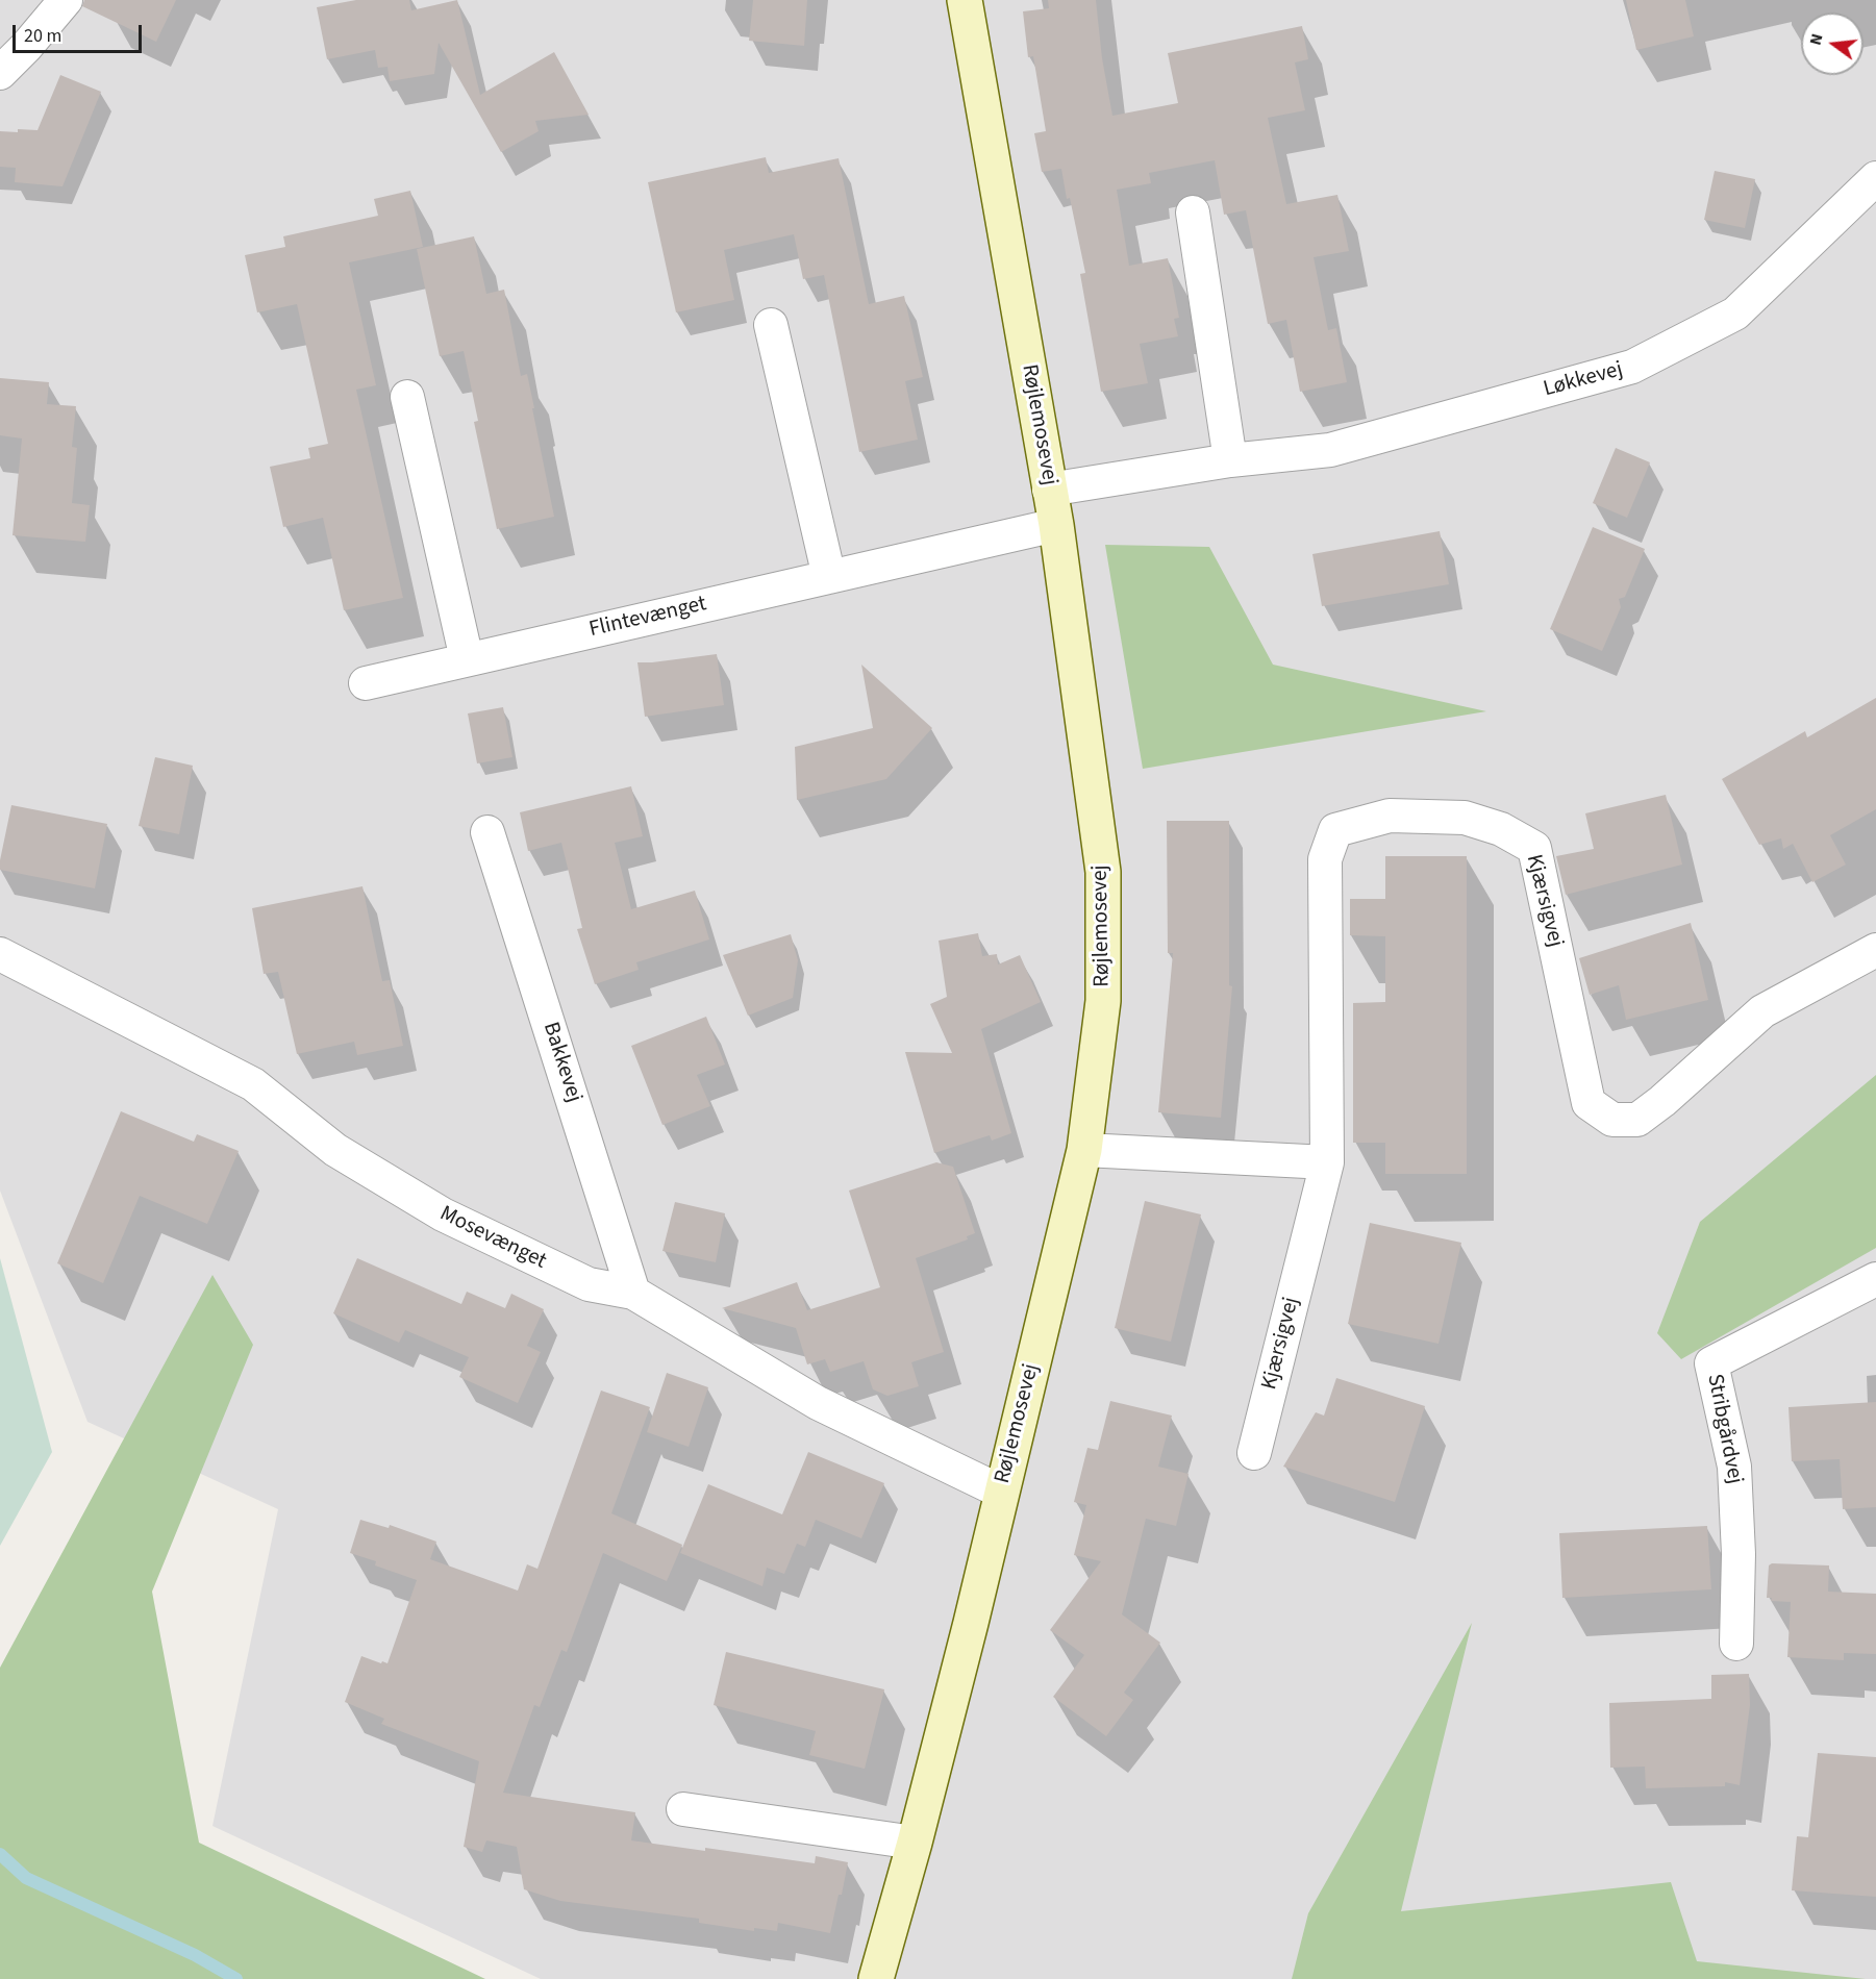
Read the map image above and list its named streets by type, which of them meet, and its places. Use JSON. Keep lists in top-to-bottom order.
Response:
{
  "streets": {
    "street": [
      "Løkkevej",
      "Røjlemosevej",
      "Flintevænget",
      "Kjærsigvej",
      "Bakkevej",
      "Mosevænget",
      "Stribgårdvej"
    ]
  },
  "crossings": [
    ["Løkkevej", "Røjlemosevej"],
    ["Røjlemosevej", "Flintevænget"],
    ["Røjlemosevej", "Mosevænget"],
    ["Bakkevej", "Mosevænget"]
  ],
  "scale_bar": "20 m",
  "north": "left"
}
